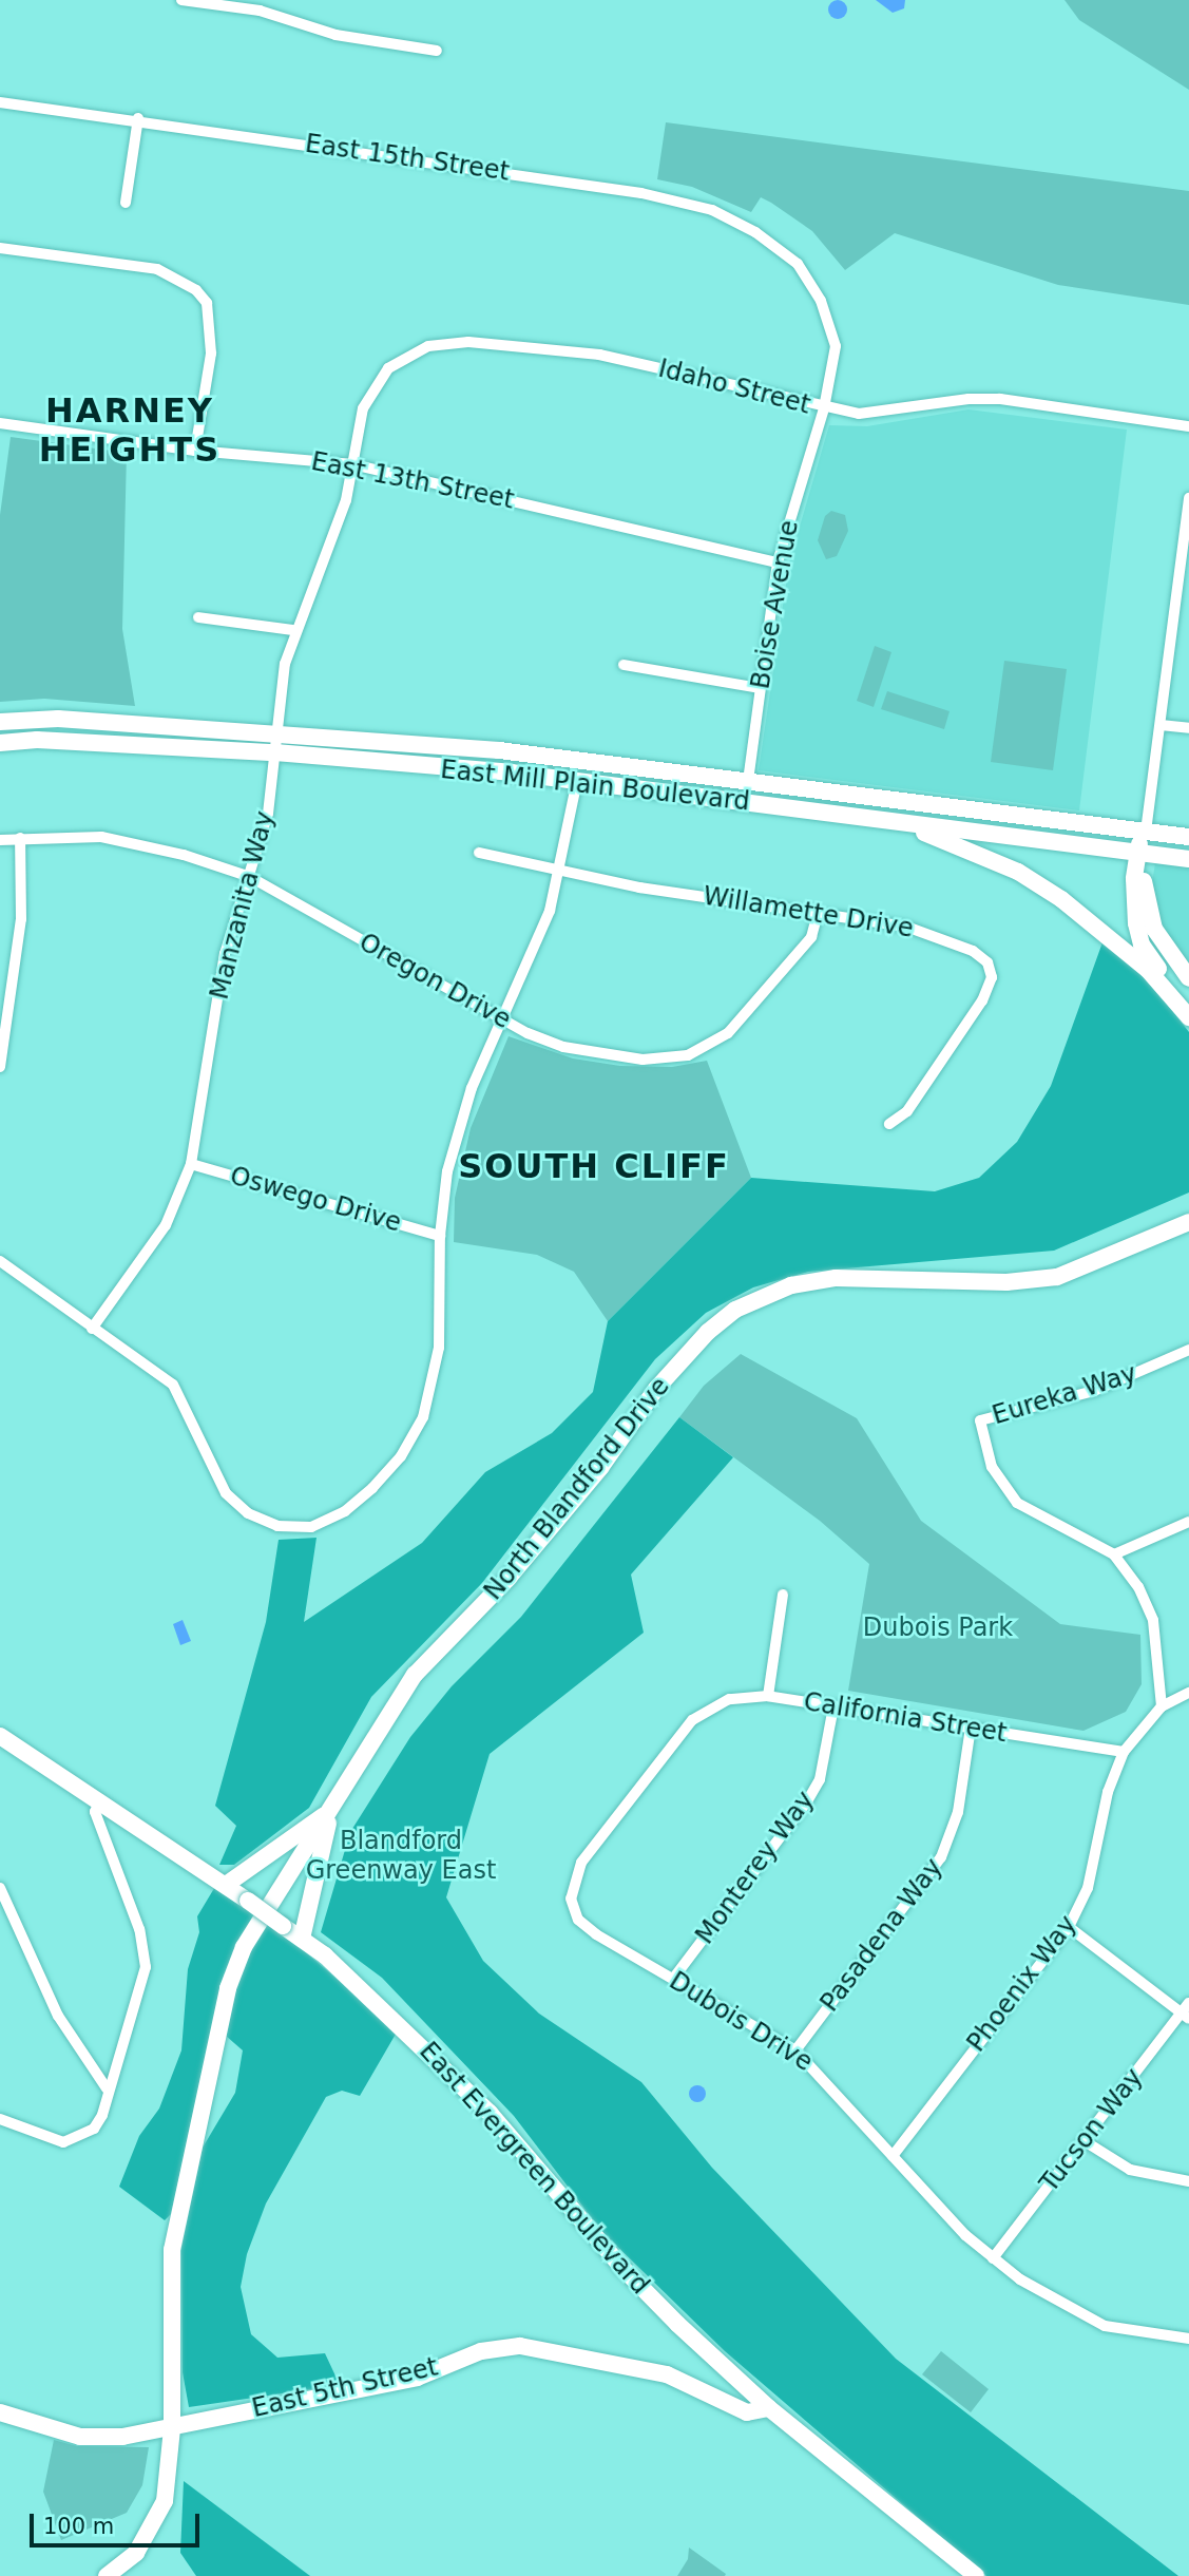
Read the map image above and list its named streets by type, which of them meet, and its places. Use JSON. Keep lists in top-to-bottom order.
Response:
{
  "streets": {
    "street": [
      "East 15th Street",
      "Idaho Street",
      "East 13th Street",
      "Boise Avenue",
      "East Mill Plain Boulevard",
      "Manzanita Way",
      "Willamette Drive",
      "Oregon Drive",
      "Oswego Drive",
      "Eureka Way",
      "North Blandford Drive",
      "California Street",
      "Monterey Way",
      "Pasadena Way",
      "Phoenix Way",
      "Dubois Drive",
      "Tucson Way",
      "East Evergreen Boulevard",
      "East 5th Street"
    ]
  },
  "crossings": [
    ["East 15th Street", "Boise Avenue"],
    ["Idaho Street", "East 13th Street"],
    ["Idaho Street", "Boise Avenue"],
    ["Idaho Street", "Manzanita Way"],
    ["East 13th Street", "Boise Avenue"],
    ["East 13th Street", "Manzanita Way"],
    ["Boise Avenue", "East Mill Plain Boulevard"],
    ["East Mill Plain Boulevard", "Manzanita Way"],
    ["Manzanita Way", "Oregon Drive"],
    ["Manzanita Way", "Oswego Drive"],
    ["Willamette Drive", "Oregon Drive"],
    ["North Blandford Drive", "East 5th Street"],
    ["California Street", "Monterey Way"],
    ["California Street", "Pasadena Way"],
    ["California Street", "Phoenix Way"],
    ["California Street", "Dubois Drive"],
    ["Monterey Way", "Dubois Drive"],
    ["Pasadena Way", "Dubois Drive"],
    ["Phoenix Way", "Dubois Drive"],
    ["Dubois Drive", "Tucson Way"],
    ["East Evergreen Boulevard", "East 5th Street"]
  ],
  "districts": ["HARNEY HEIGHTS", "SOUTH CLIFF"],
  "parks": ["Dubois Park", "Blandford Greenway East"],
  "scale_bar": "100 m"
}
